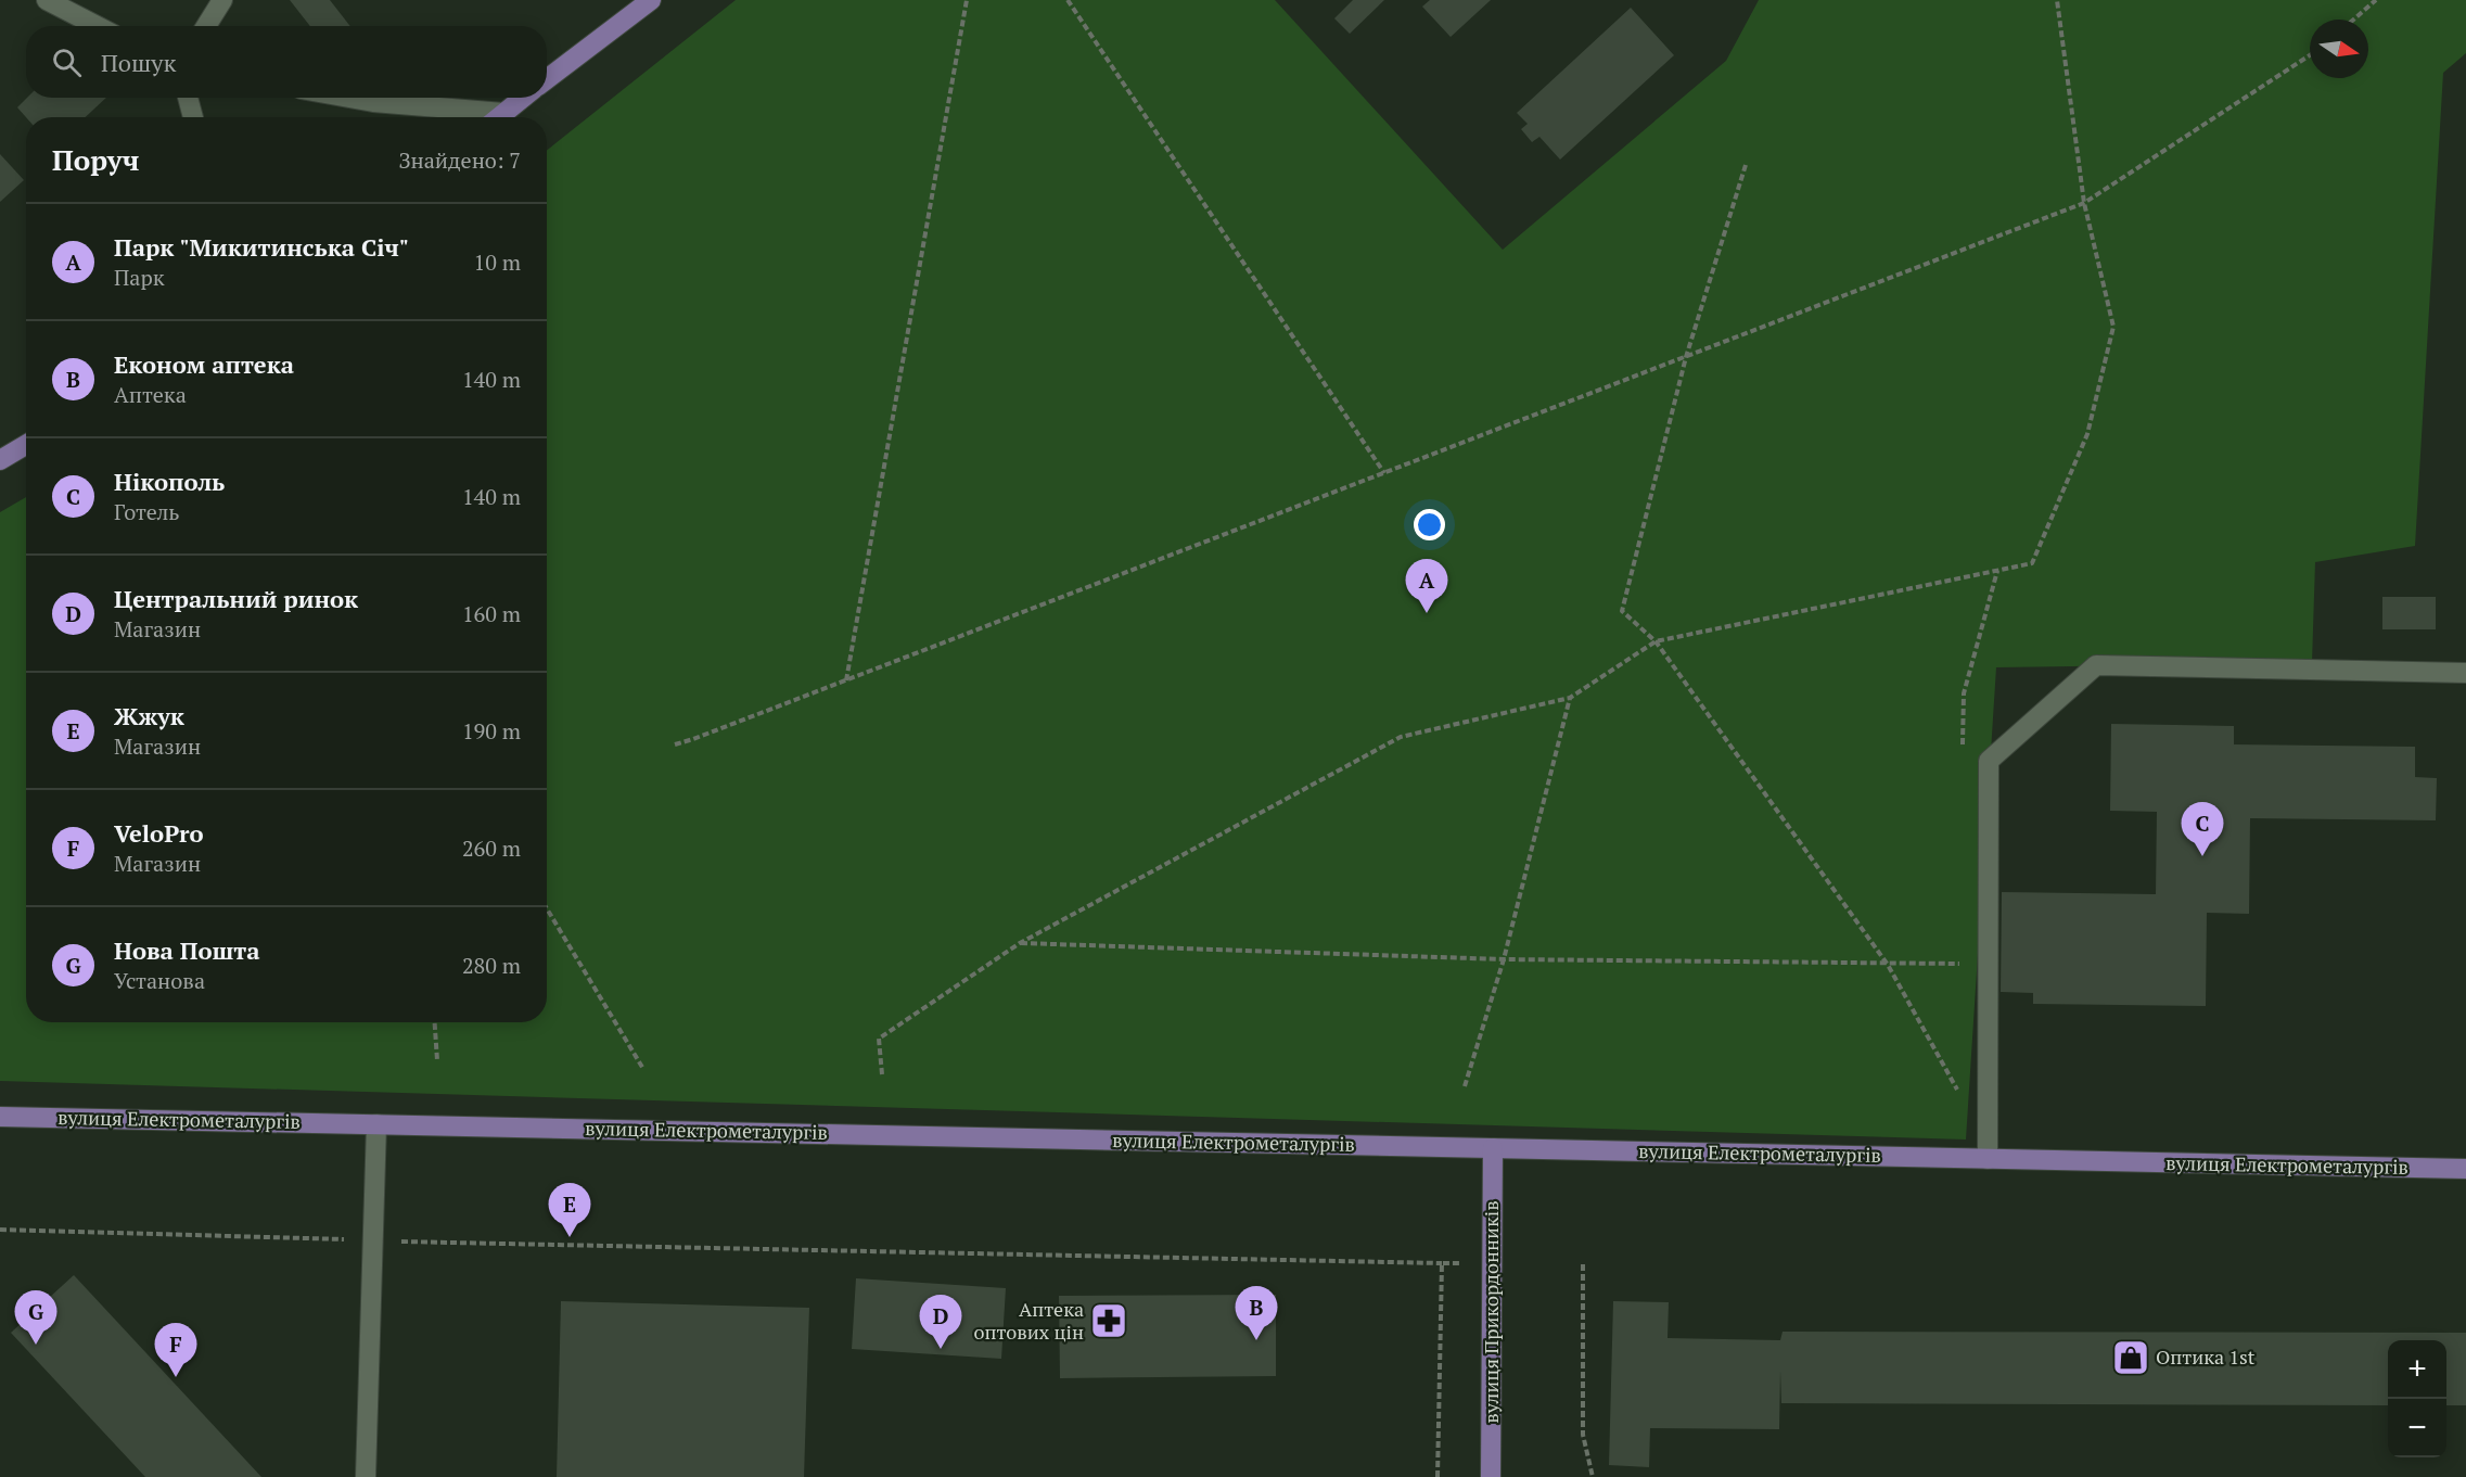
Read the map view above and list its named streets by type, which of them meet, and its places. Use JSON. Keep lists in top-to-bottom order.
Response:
{
  "streets": {
    "main road": ["вулиця Електрометалургів", "вулиця Прикордонників"]
  },
  "crossings": [
    ["вулиця Електрометалургів", "вулиця Прикордонників"]
  ],
  "places": {
    "pharmacy": ["Аптека оптових цін"],
    "shop": ["Оптика 1st"]
  },
  "north": "right",
  "page": {
    "search": "Пошук",
    "heading": ["Поруч", "Знайдено: 7"],
    "list": [
      {
        "mark": "A",
        "name": "Парк \"Микитинська Січ\"",
        "note": "Парк",
        "value": "10 m"
      },
      {
        "mark": "B",
        "name": "Економ аптека",
        "note": "Аптека",
        "value": "140 m"
      },
      {
        "mark": "C",
        "name": "Нікополь",
        "note": "Готель",
        "value": "140 m"
      },
      {
        "mark": "D",
        "name": "Центральний ринок",
        "note": "Магазин",
        "value": "160 m"
      },
      {
        "mark": "E",
        "name": "Жжук",
        "note": "Магазин",
        "value": "190 m"
      },
      {
        "mark": "F",
        "name": "VeloPro",
        "note": "Магазин",
        "value": "260 m"
      },
      {
        "mark": "G",
        "name": "Нова Пошта",
        "note": "Установа",
        "value": "280 m"
      }
    ],
    "pins": [
      "A",
      "C",
      "E",
      "B",
      "G",
      "D",
      "F"
    ],
    "map_buttons": ["+", "−"]
  }
}
